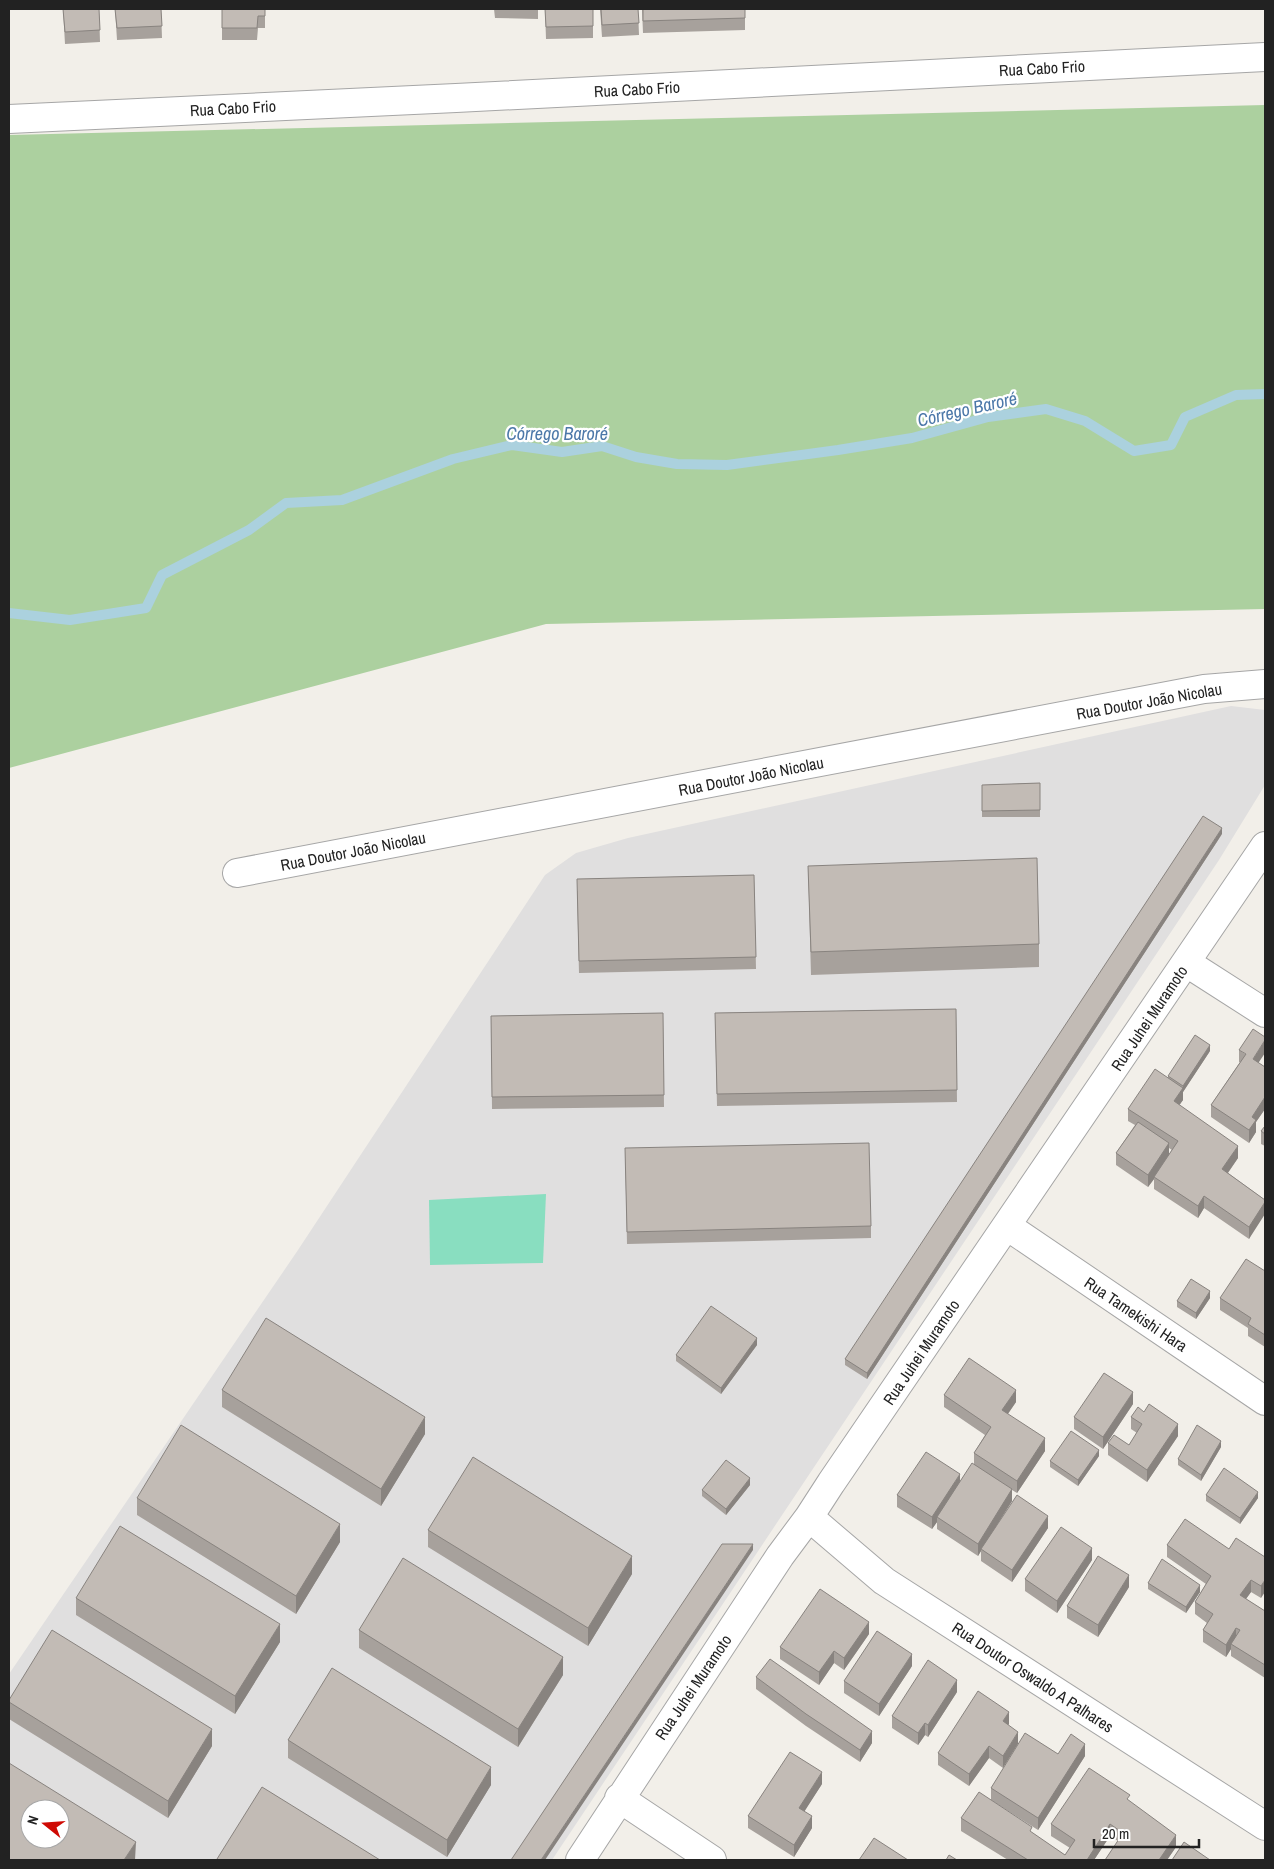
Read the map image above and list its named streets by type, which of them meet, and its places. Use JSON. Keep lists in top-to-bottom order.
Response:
{
  "streets": {
    "street": [
      "Rua Cabo Frio",
      "Rua Doutor João Nicolau",
      "Rua Juhei Muramoto",
      "Rua Tamekishi Hara",
      "Rua Doutor Oswaldo A Palhares"
    ]
  },
  "crossings": [
    ["Rua Juhei Muramoto", "Rua Tamekishi Hara"],
    ["Rua Juhei Muramoto", "Rua Doutor Oswaldo A Palhares"]
  ],
  "water": ["Córrego Baroré"],
  "scale_bar": "20 m",
  "north": "left"
}
